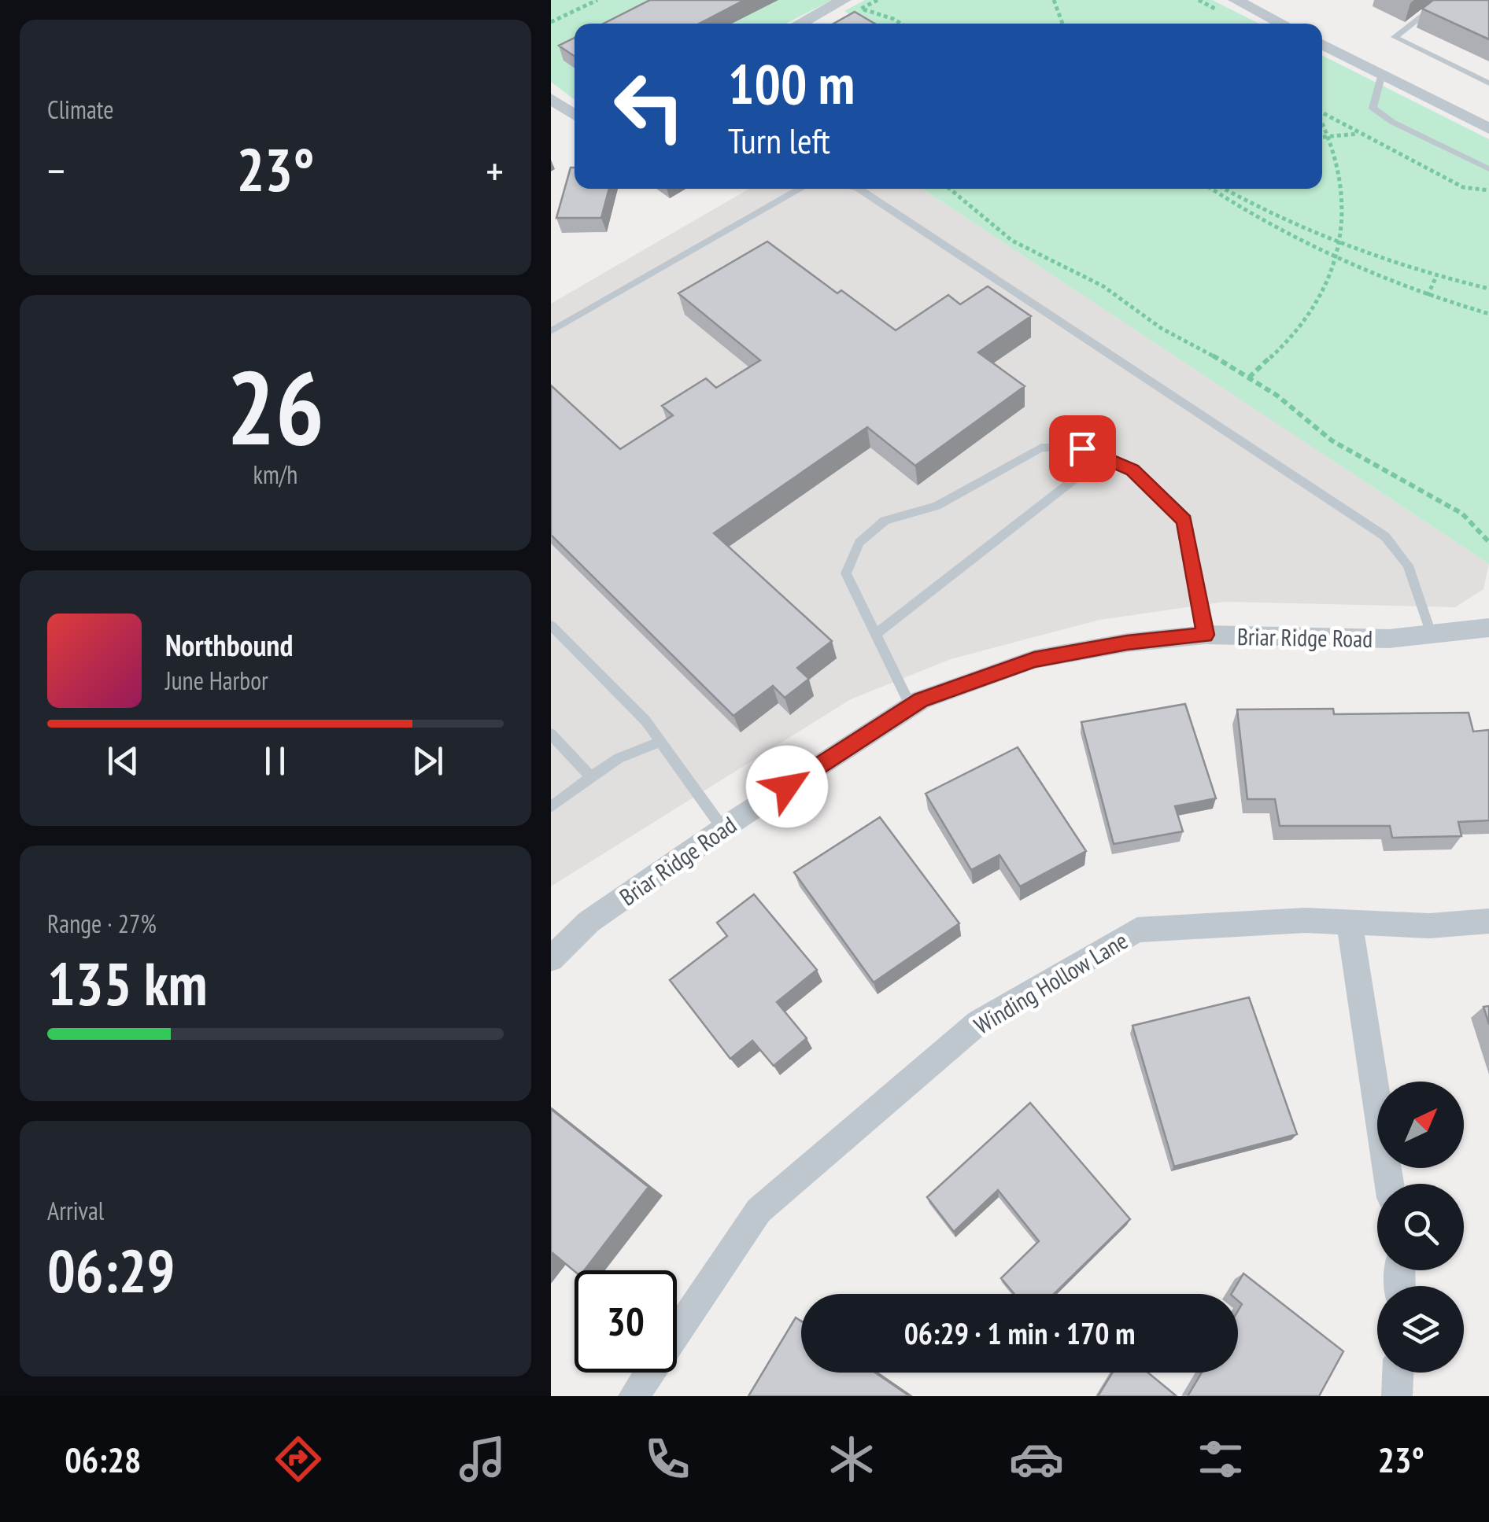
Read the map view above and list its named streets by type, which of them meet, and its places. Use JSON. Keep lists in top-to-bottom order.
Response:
{
  "streets": {
    "street": ["Briar Ridge Road", "Winding Hollow Lane"]
  },
  "north": "top right",
  "page": {
    "tile": [
      "Climate",
      ["26", "km/h"],
      ["Range · 27%", "135 km"],
      ["Arrival", "06:29"]
    ],
    "turn": ["100 m", "Turn left"],
    "heat": ["−", "23°", "+"],
    "song": ["Northbound", "June Harbor"],
    "limit": "30",
    "trip": "06:29 · 1 min · 170 m",
    "tabs": ["06:28", "23°"]
  }
}
